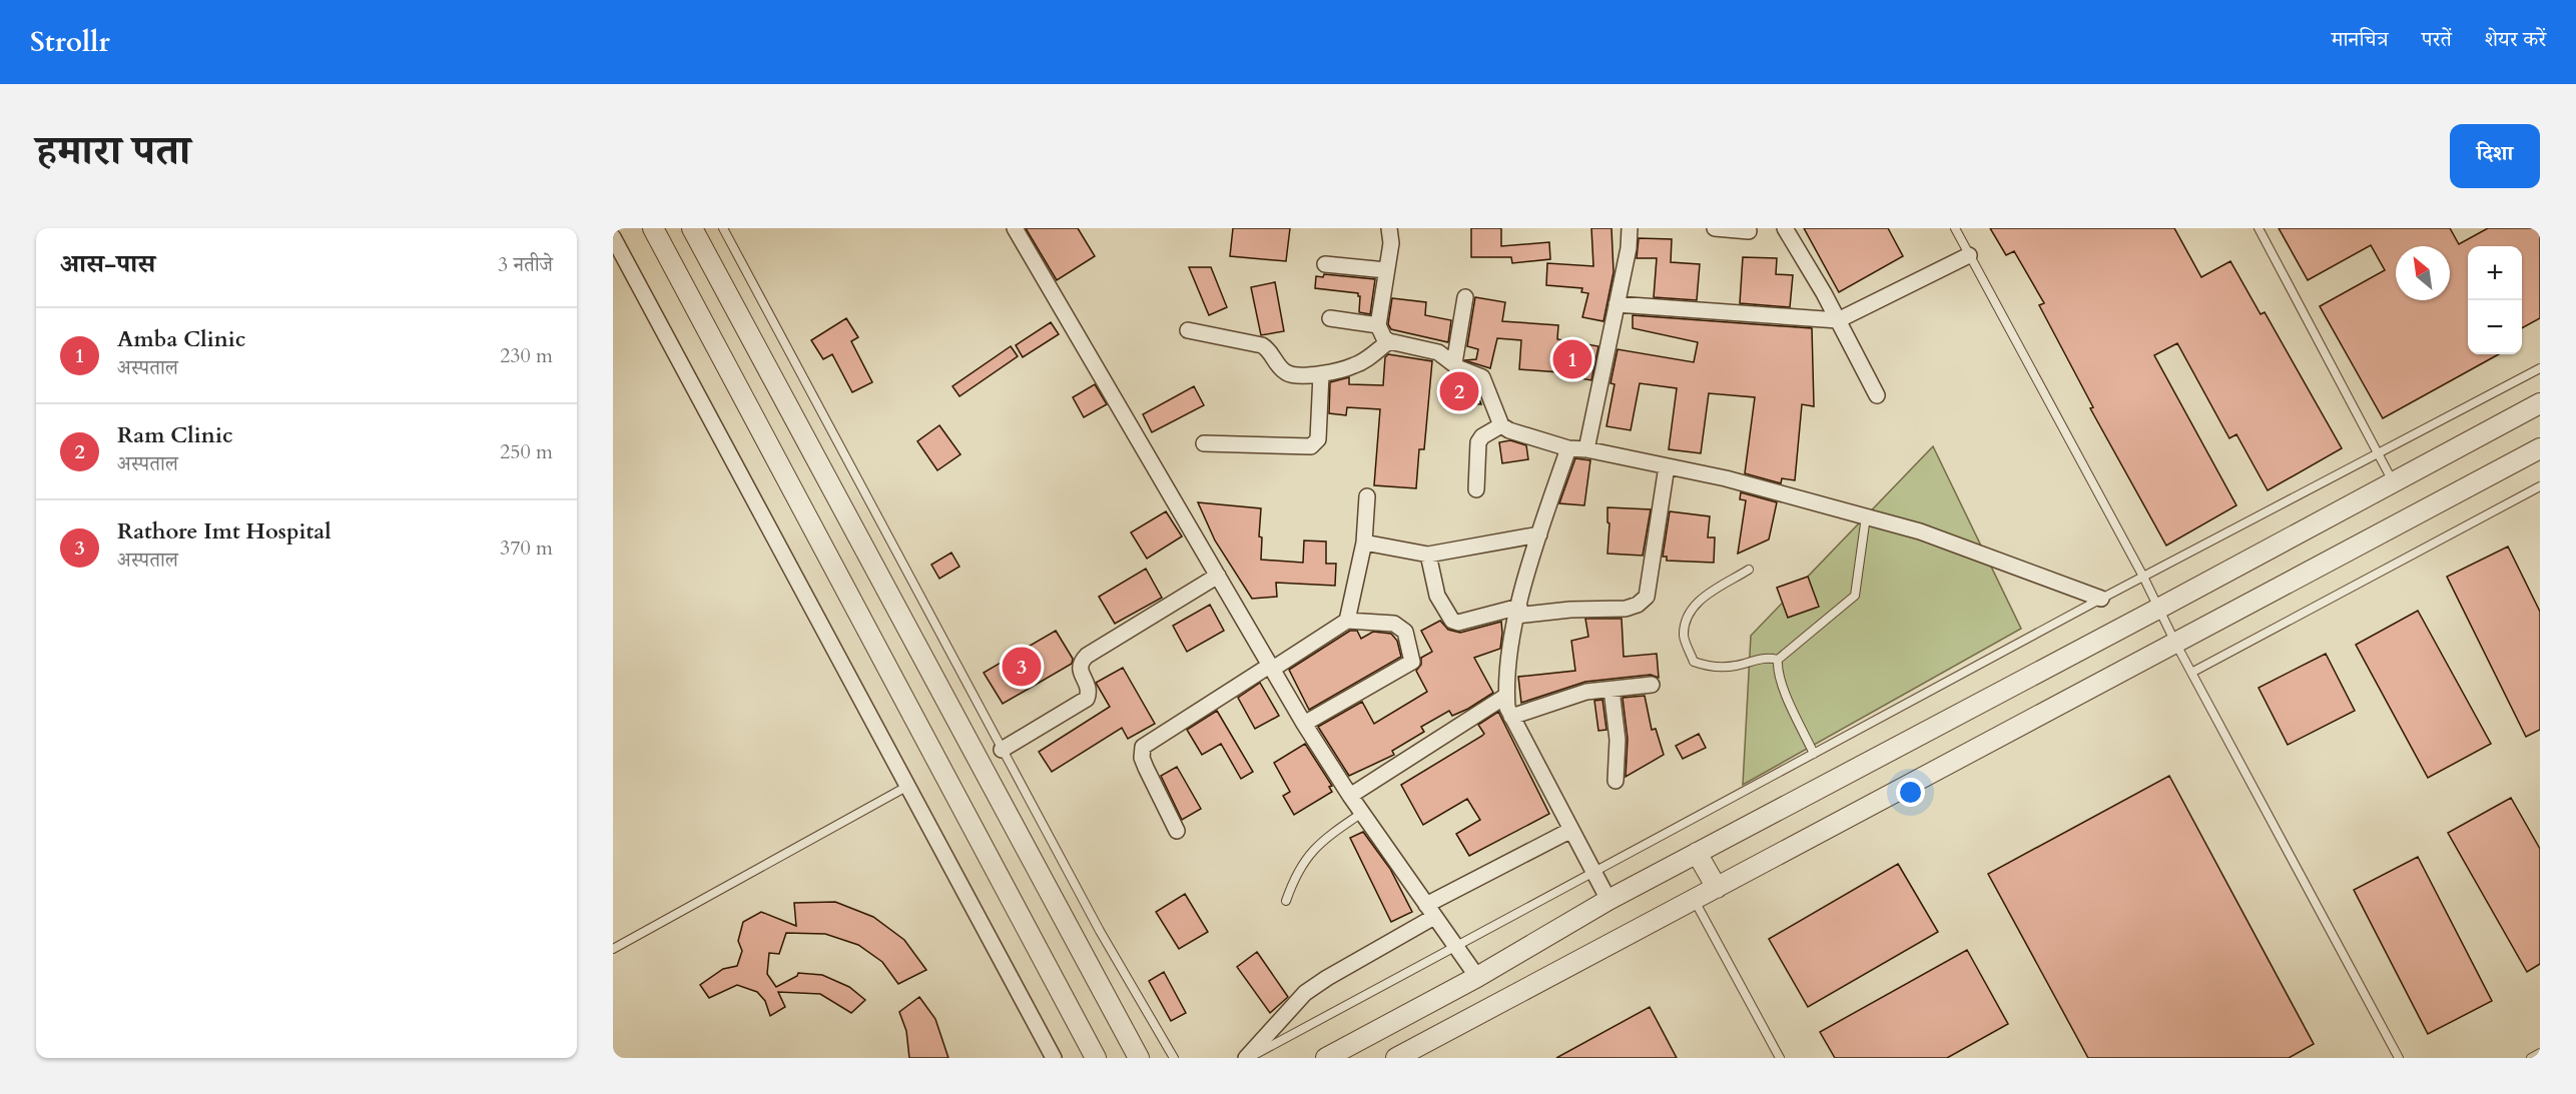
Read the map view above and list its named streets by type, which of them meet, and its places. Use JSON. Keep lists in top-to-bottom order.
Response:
{
  "north": "top left",
  "page": {
    "header": "Strollr",
    "nav": ["मानचित्र", "परतें", "शेयर करें"],
    "title": "हमारा पता",
    "buttons": "दिशा",
    "heading": ["आस-पास", "3 नतीजे"],
    "map_buttons": ["+", "−"],
    "list": [
      {
        "mark": "1",
        "name": "Amba Clinic",
        "note": "अस्पताल",
        "value": "230 m"
      },
      {
        "mark": "2",
        "name": "Ram Clinic",
        "note": "अस्पताल",
        "value": "250 m"
      },
      {
        "mark": "3",
        "name": "Rathore Imt Hospital",
        "note": "अस्पताल",
        "value": "370 m"
      }
    ],
    "pins": ["1", "2", "3"]
  }
}
